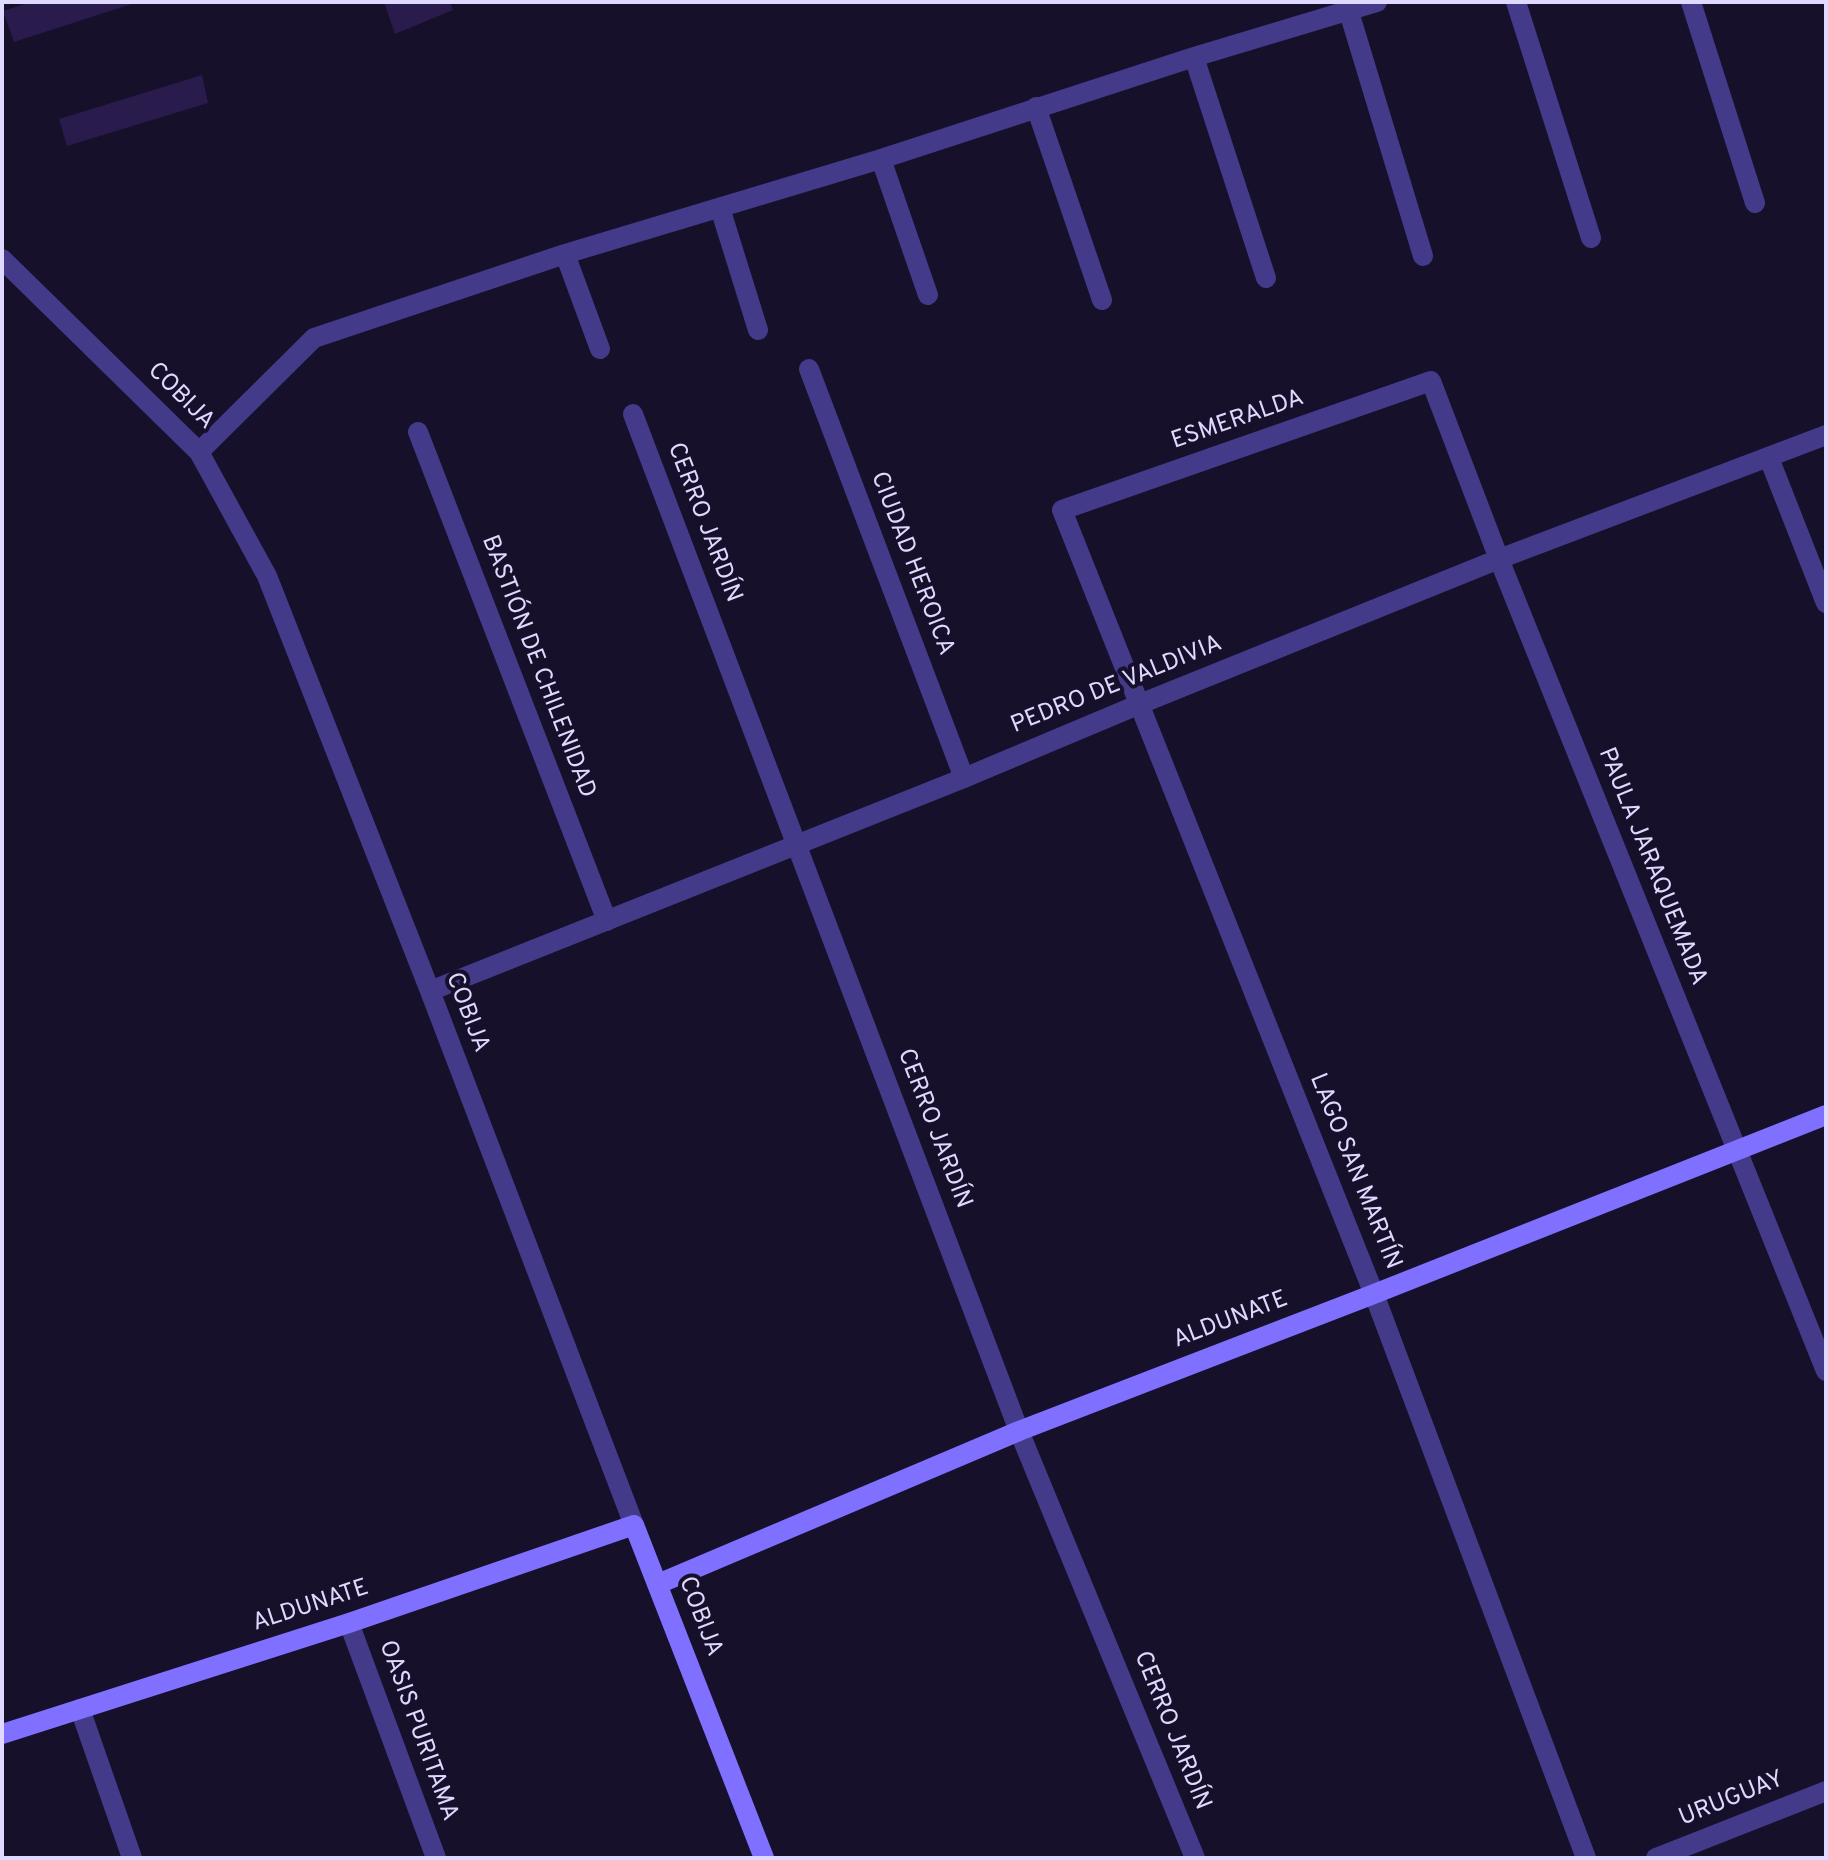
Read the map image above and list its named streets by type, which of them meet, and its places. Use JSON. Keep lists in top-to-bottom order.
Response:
{
  "streets": {
    "main road": ["COBIJA", "ALDUNATE"],
    "street": [
      "ESMERALDA",
      "CERRO JARDÍN",
      "CIUDAD HEROICA",
      "BASTIÓN DE CHILENIDAD",
      "PEDRO DE VALDIVIA",
      "PAULA JARAQUEMADA",
      "LAGO SAN MARTÍN",
      "OASIS PURITAMA",
      "URUGUAY"
    ]
  },
  "crossings": [
    ["COBIJA", "PEDRO DE VALDIVIA"],
    ["COBIJA", "ALDUNATE"],
    ["ESMERALDA", "PAULA JARAQUEMADA"],
    ["ESMERALDA", "LAGO SAN MARTÍN"],
    ["CERRO JARDÍN", "PEDRO DE VALDIVIA"],
    ["CERRO JARDÍN", "ALDUNATE"],
    ["CIUDAD HEROICA", "PEDRO DE VALDIVIA"],
    ["BASTIÓN DE CHILENIDAD", "PEDRO DE VALDIVIA"],
    ["PEDRO DE VALDIVIA", "PAULA JARAQUEMADA"],
    ["PEDRO DE VALDIVIA", "LAGO SAN MARTÍN"],
    ["PAULA JARAQUEMADA", "ALDUNATE"],
    ["LAGO SAN MARTÍN", "ALDUNATE"],
    ["ALDUNATE", "OASIS PURITAMA"]
  ]
}
